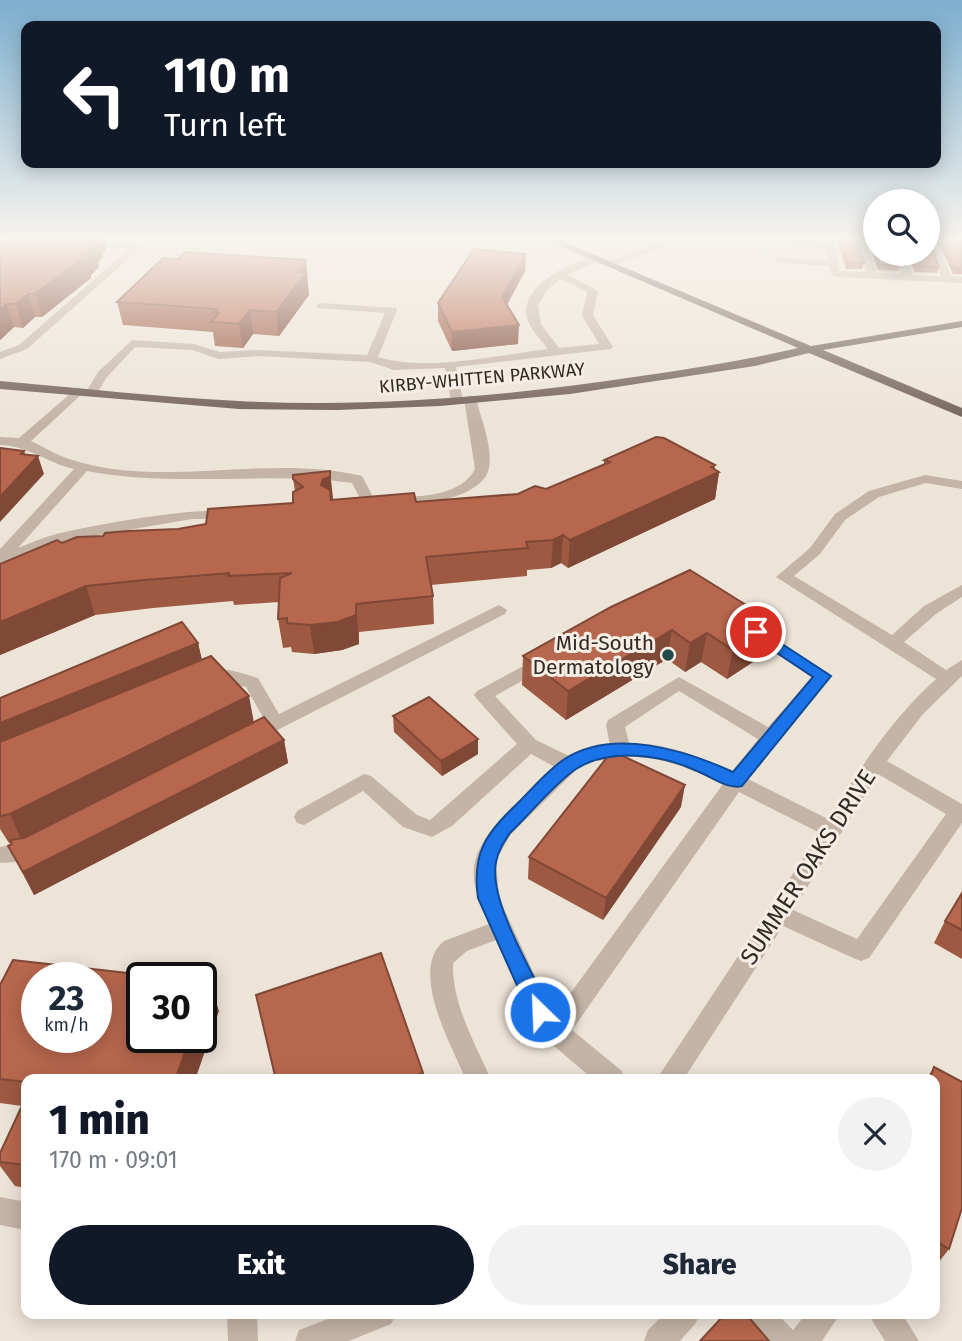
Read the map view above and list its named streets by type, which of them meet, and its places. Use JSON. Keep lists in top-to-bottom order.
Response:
{
  "streets": {
    "main road": ["KIRBY-WHITTEN PARKWAY"],
    "street": ["SUMMER OAKS DRIVE"]
  },
  "places": ["Mid-South Dermatology"],
  "page": {
    "turn": ["110 m", "Turn left"],
    "speed": "23 km/h",
    "limit": "30",
    "heading": ["1 min", "170 m · 09:01"],
    "buttons": ["Exit", "Share"]
  }
}
